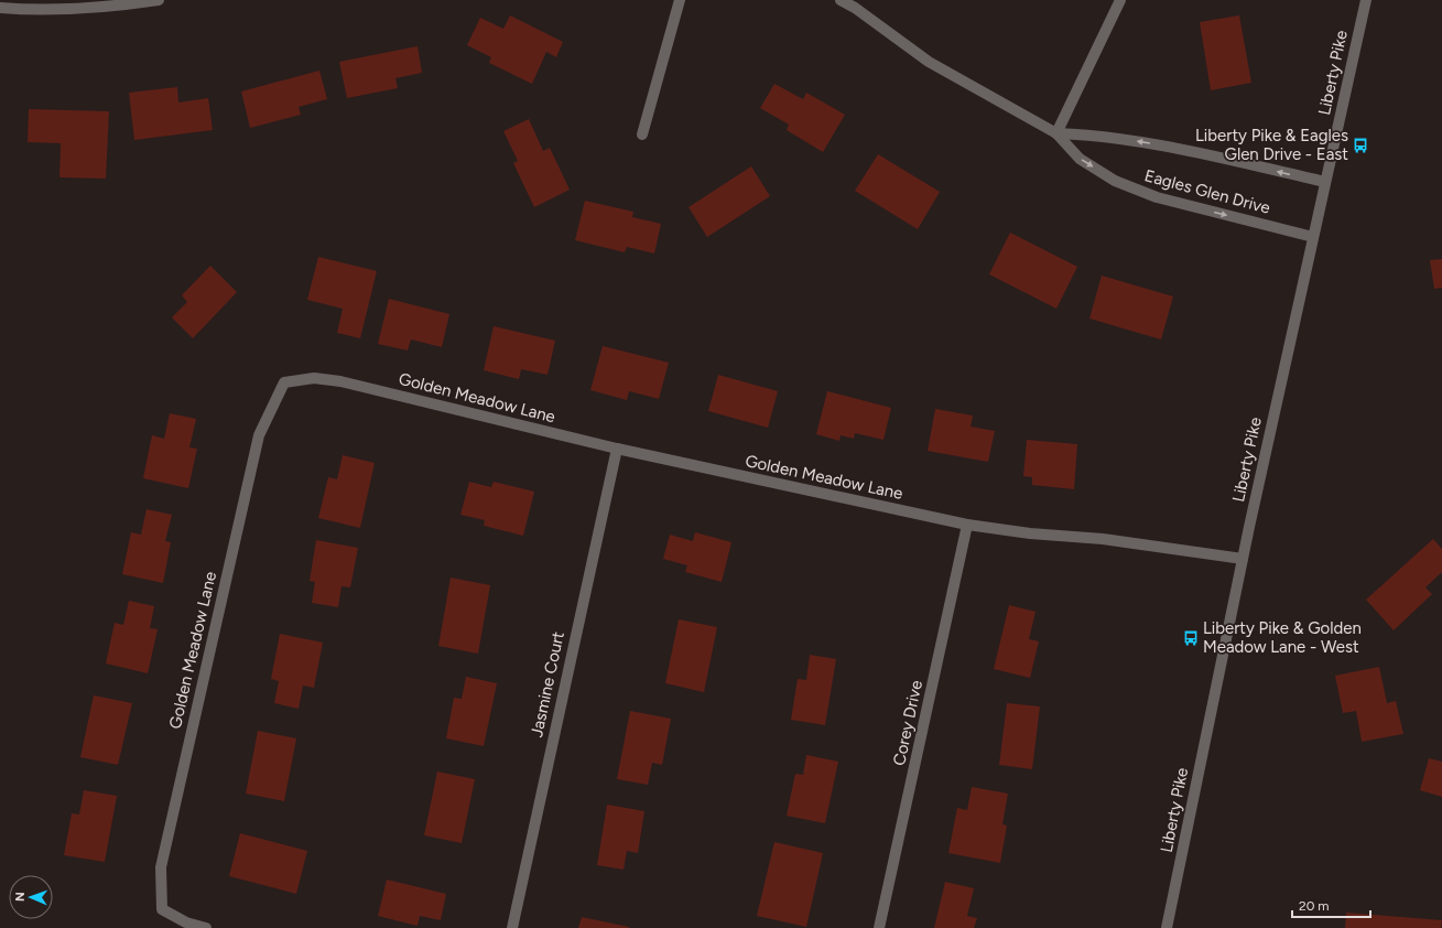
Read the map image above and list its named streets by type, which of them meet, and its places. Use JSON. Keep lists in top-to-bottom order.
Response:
{
  "streets": {
    "street": [
      "Liberty Pike",
      "Eagles Glen Drive",
      "Golden Meadow Lane",
      "Jasmine Court",
      "Corey Drive"
    ]
  },
  "crossings": [
    ["Liberty Pike", "Eagles Glen Drive"],
    ["Liberty Pike", "Golden Meadow Lane"],
    ["Golden Meadow Lane", "Jasmine Court"],
    ["Golden Meadow Lane", "Corey Drive"]
  ],
  "places": {
    "bus stop": ["Liberty Pike & Eagles Glen Drive - East", "Liberty Pike & Golden Meadow Lane - West"]
  },
  "scale_bar": "20 m",
  "north": "left"
}
